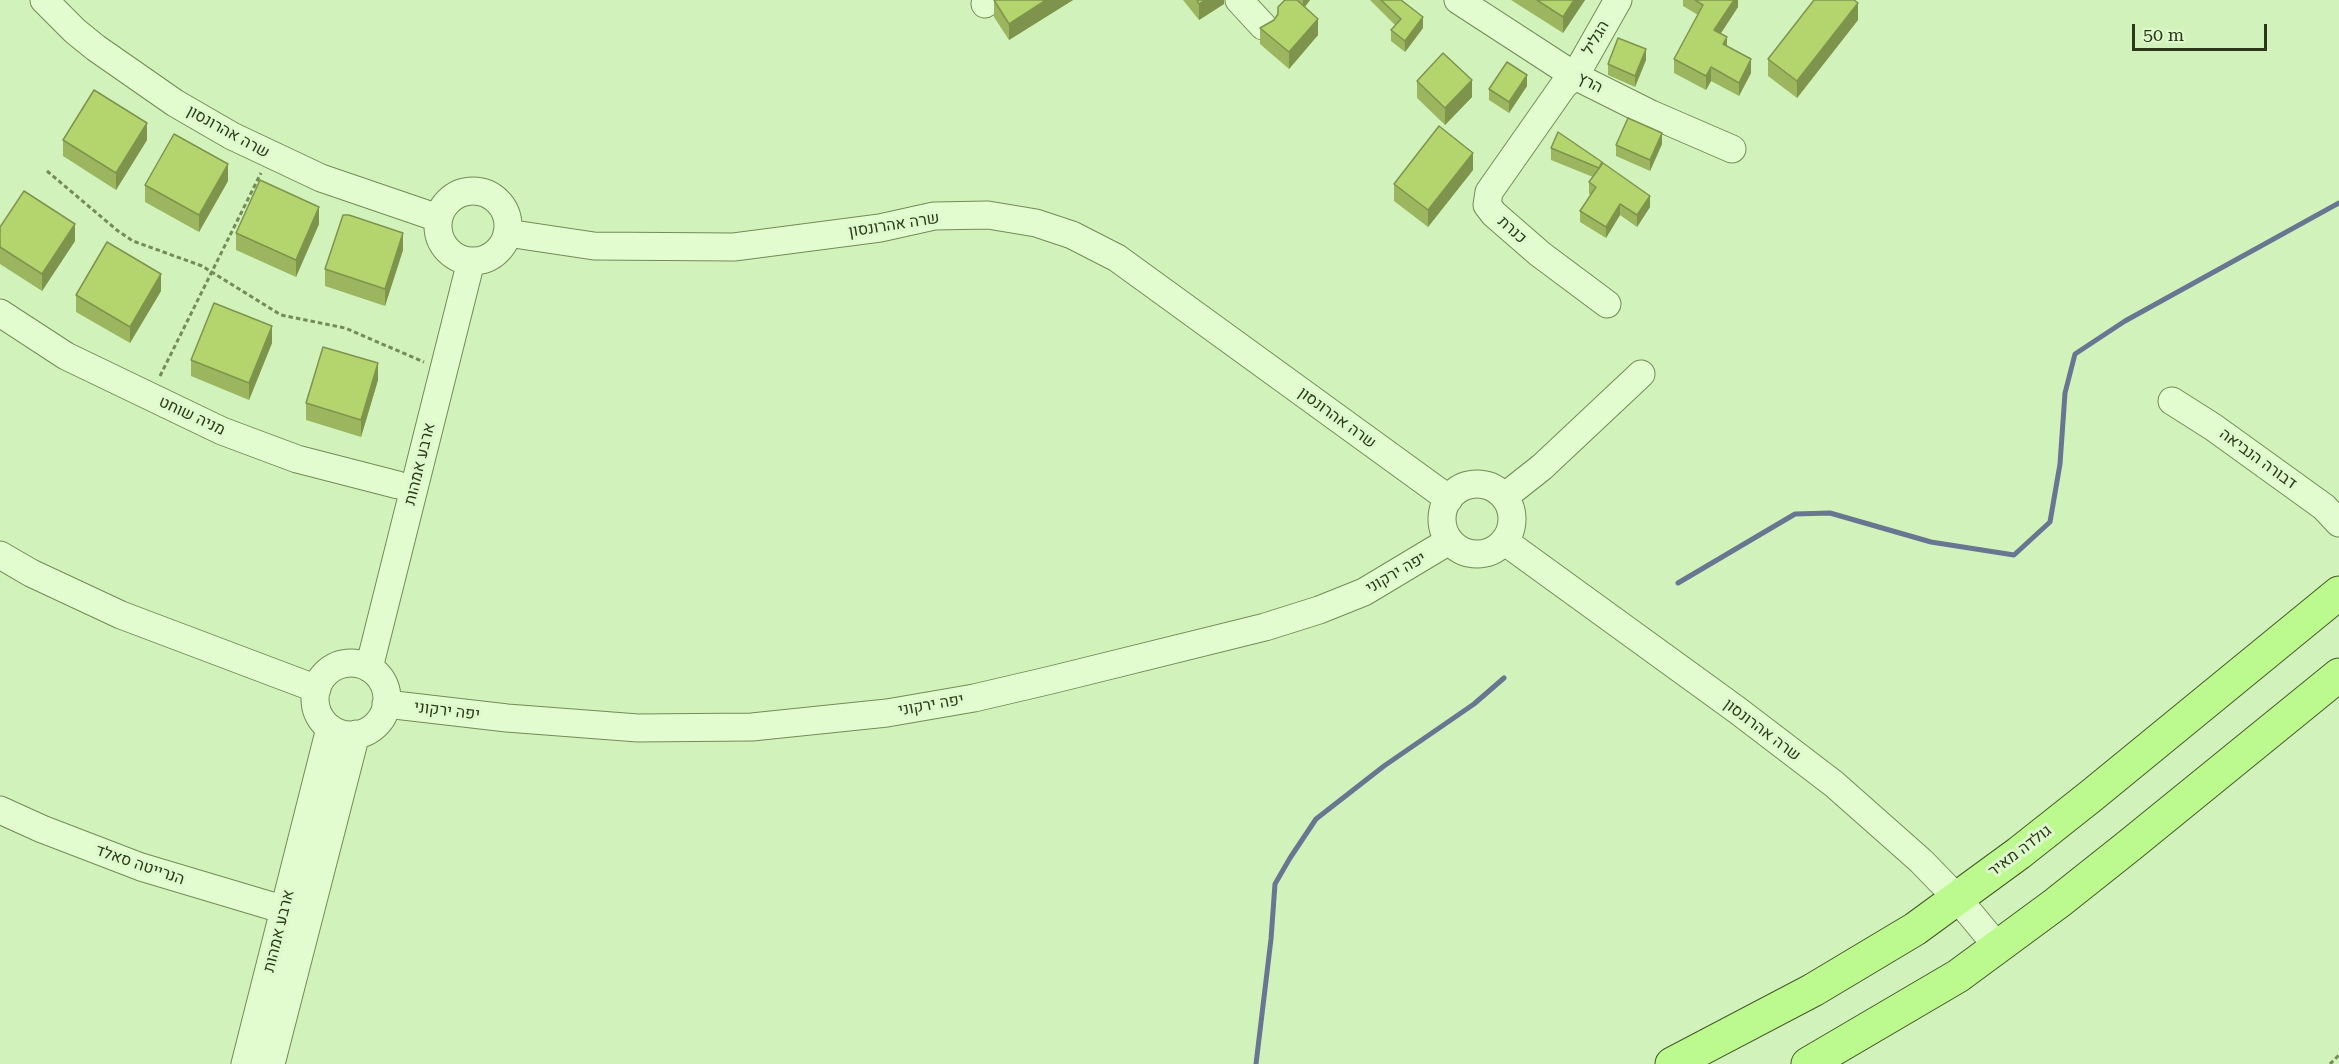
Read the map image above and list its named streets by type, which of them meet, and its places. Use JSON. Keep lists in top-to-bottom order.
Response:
{
  "streets": {
    "main road": ["גולדה מאיר"],
    "street": [
      "הגליל",
      "הרץ",
      "שרה אהרונסון",
      "כנרת",
      "מניה שוחט",
      "דבורה הנביאה",
      "ארבע אמהות",
      "יפה ירקוני",
      "הנרייטה סאלד"
    ]
  },
  "crossings": [
    ["הגליל", "הרץ"],
    ["הגליל", "כנרת"],
    ["הרץ", "כנרת"],
    ["שרה אהרונסון", "ארבע אמהות"],
    ["שרה אהרונסון", "יפה ירקוני"],
    ["שרה אהרונסון", "גולדה מאיר"],
    ["מניה שוחט", "ארבע אמהות"],
    ["ארבע אמהות", "יפה ירקוני"],
    ["ארבע אמהות", "הנרייטה סאלד"]
  ],
  "scale_bar": "50 m"
}
